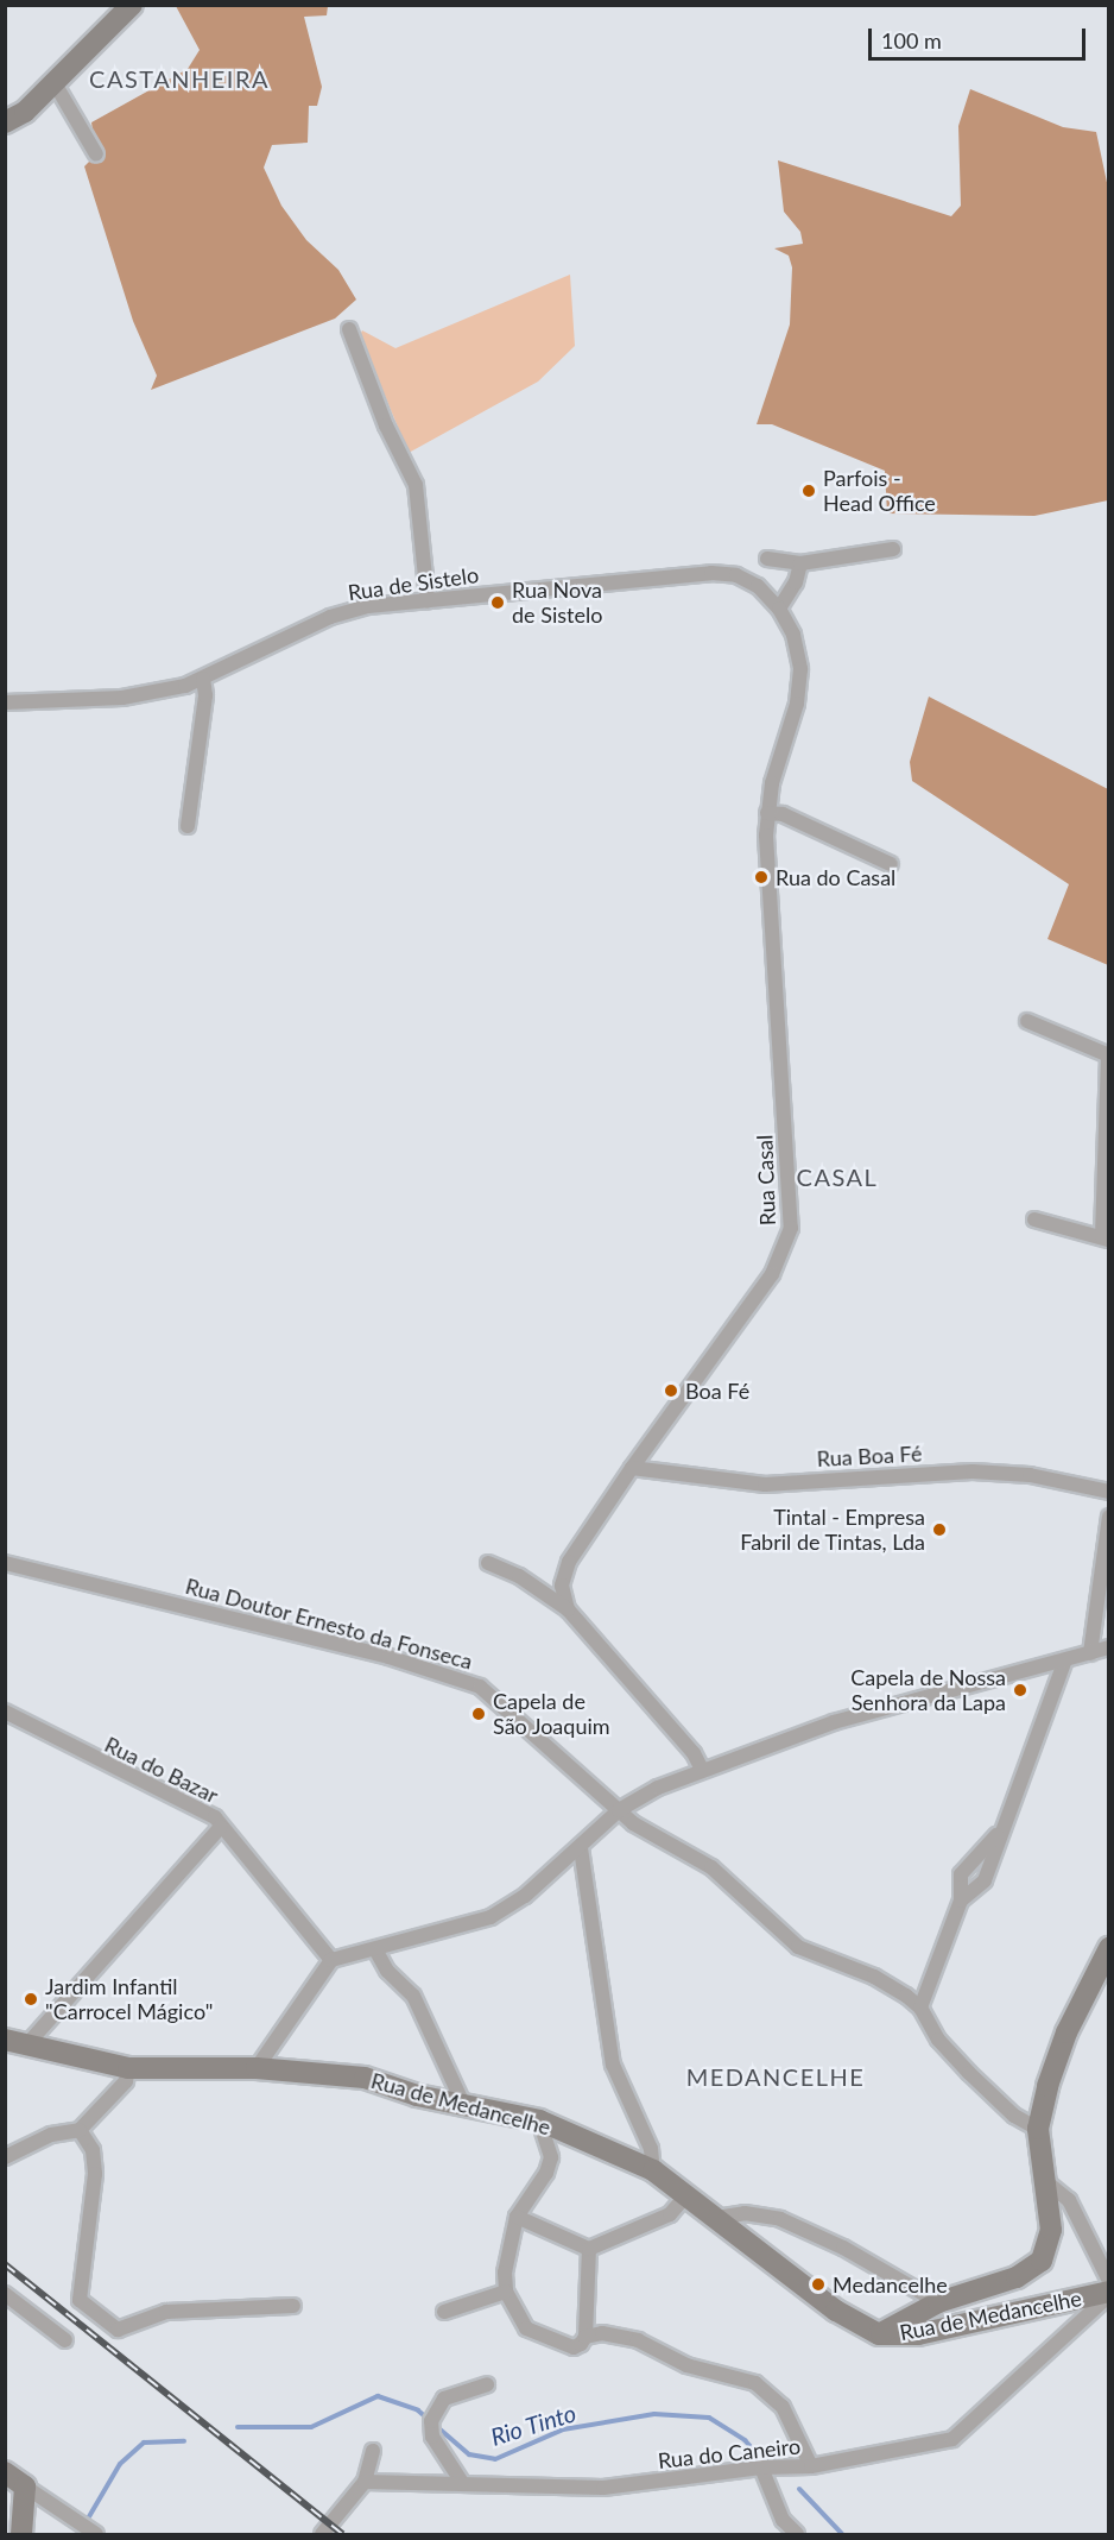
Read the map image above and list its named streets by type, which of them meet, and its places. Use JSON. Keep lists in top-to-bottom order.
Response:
{
  "streets": {
    "street": [
      "Rua de Sistelo",
      "Rua Casal",
      "Rua Boa Fé",
      "Rua Doutor Ernesto da Fonseca",
      "Rua do Bazar",
      "Rua de Medancelhe",
      "Rua do Caneiro"
    ]
  },
  "crossings": [
    ["Rua de Sistelo", "Rua Casal"],
    ["Rua Casal", "Rua Boa Fé"],
    ["Rua de Medancelhe", "Rua do Caneiro"]
  ],
  "districts": ["CASTANHEIRA", "CASAL", "MEDANCELHE"],
  "water": ["Rio Tinto"],
  "places": [
    "Parfois - Head Office",
    "Rua Nova de Sistelo",
    "Rua do Casal",
    "Boa Fé",
    "Tintal - Empresa Fabril de Tintas, Lda",
    "Capela de Nossa Senhora da Lapa",
    "Capela de São Joaquim",
    "Jardim Infantil \"Carrocel Mágico\"",
    "Medancelhe"
  ],
  "scale_bar": "100 m"
}
